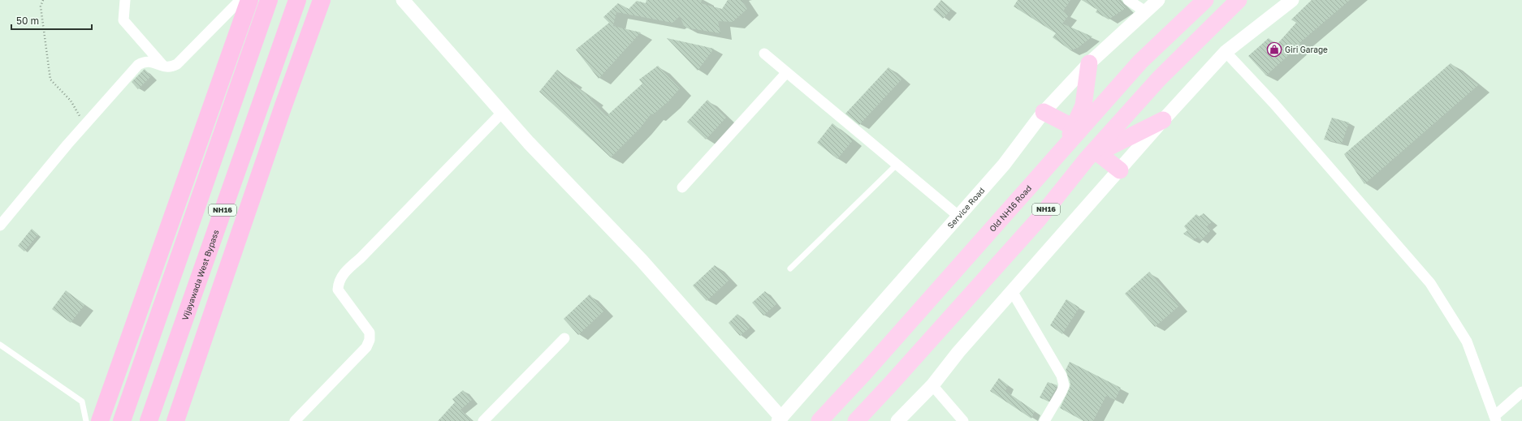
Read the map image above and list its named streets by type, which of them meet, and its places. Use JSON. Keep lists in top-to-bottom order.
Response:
{
  "streets": {
    "highway": ["NH16", "Vijayawada West Bypass"],
    "main road": ["Old NH16 Road"],
    "street": ["Service Road"]
  },
  "places": {
    "shop": ["Giri Garage"]
  },
  "scale_bar": "50 m"
}
